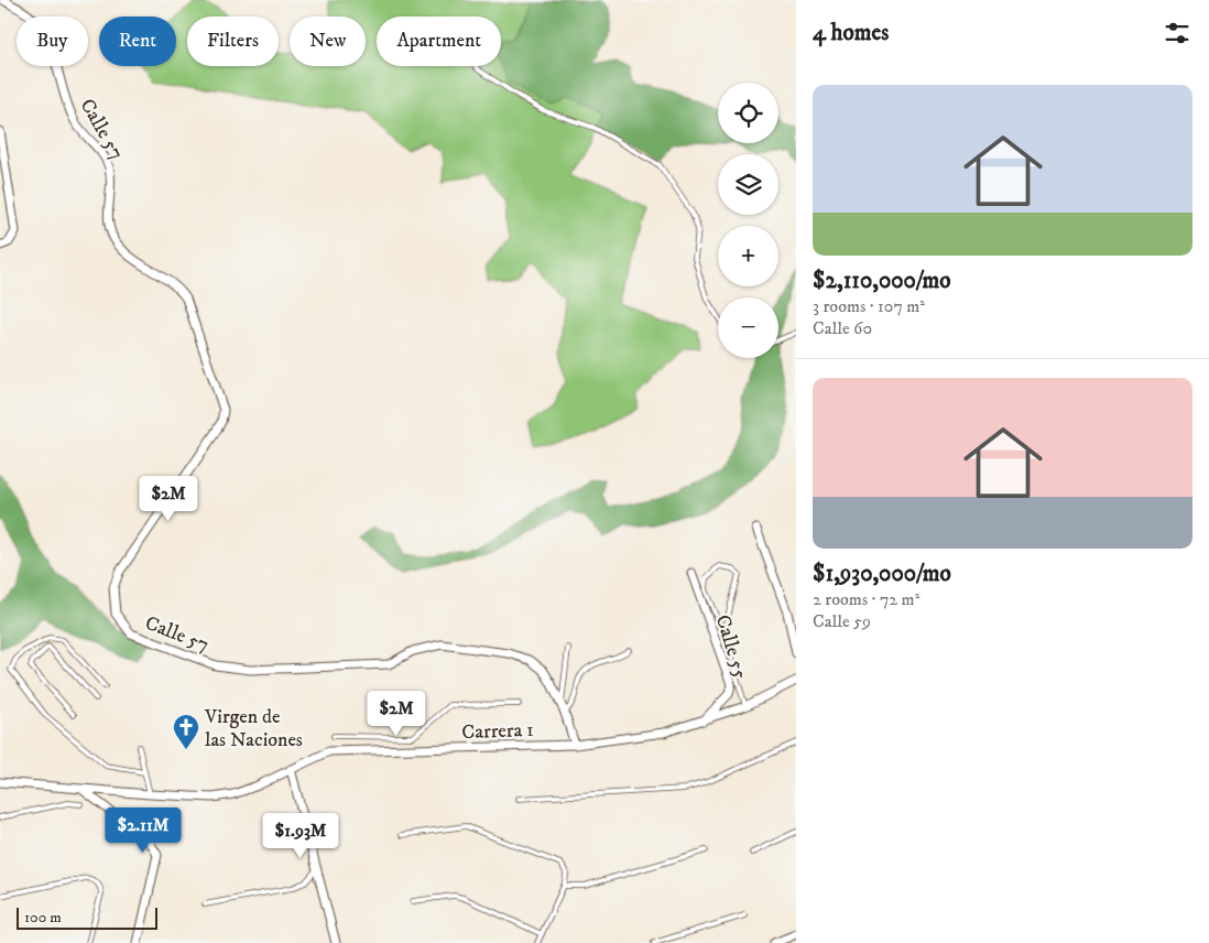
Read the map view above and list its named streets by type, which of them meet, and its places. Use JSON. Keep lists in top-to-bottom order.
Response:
{
  "streets": {
    "street": ["Calle 57", "Calle 55", "Carrera 1"]
  },
  "crossings": [
    ["Calle 57", "Carrera 1"],
    ["Calle 55", "Carrera 1"]
  ],
  "places": {
    "church": ["Virgen de las Naciones"]
  },
  "scale_bar": "100 m",
  "page": {
    "heading": "4 homes",
    "chip": [
      "Buy",
      "Rent",
      "Filters",
      "New",
      "Apartment"
    ],
    "list": [
      {
        "name": "$2,110,000/mo",
        "note": "3 rooms · 107 m² · Calle 60"
      },
      {
        "name": "$1,930,000/mo",
        "note": "2 rooms · 72 m² · Calle 59"
      }
    ],
    "map_buttons": ["+", "−"],
    "price": [
      "$2M",
      "$2M",
      "$2.11M",
      "$1.93M"
    ],
    "scale": "100 m"
  }
}
